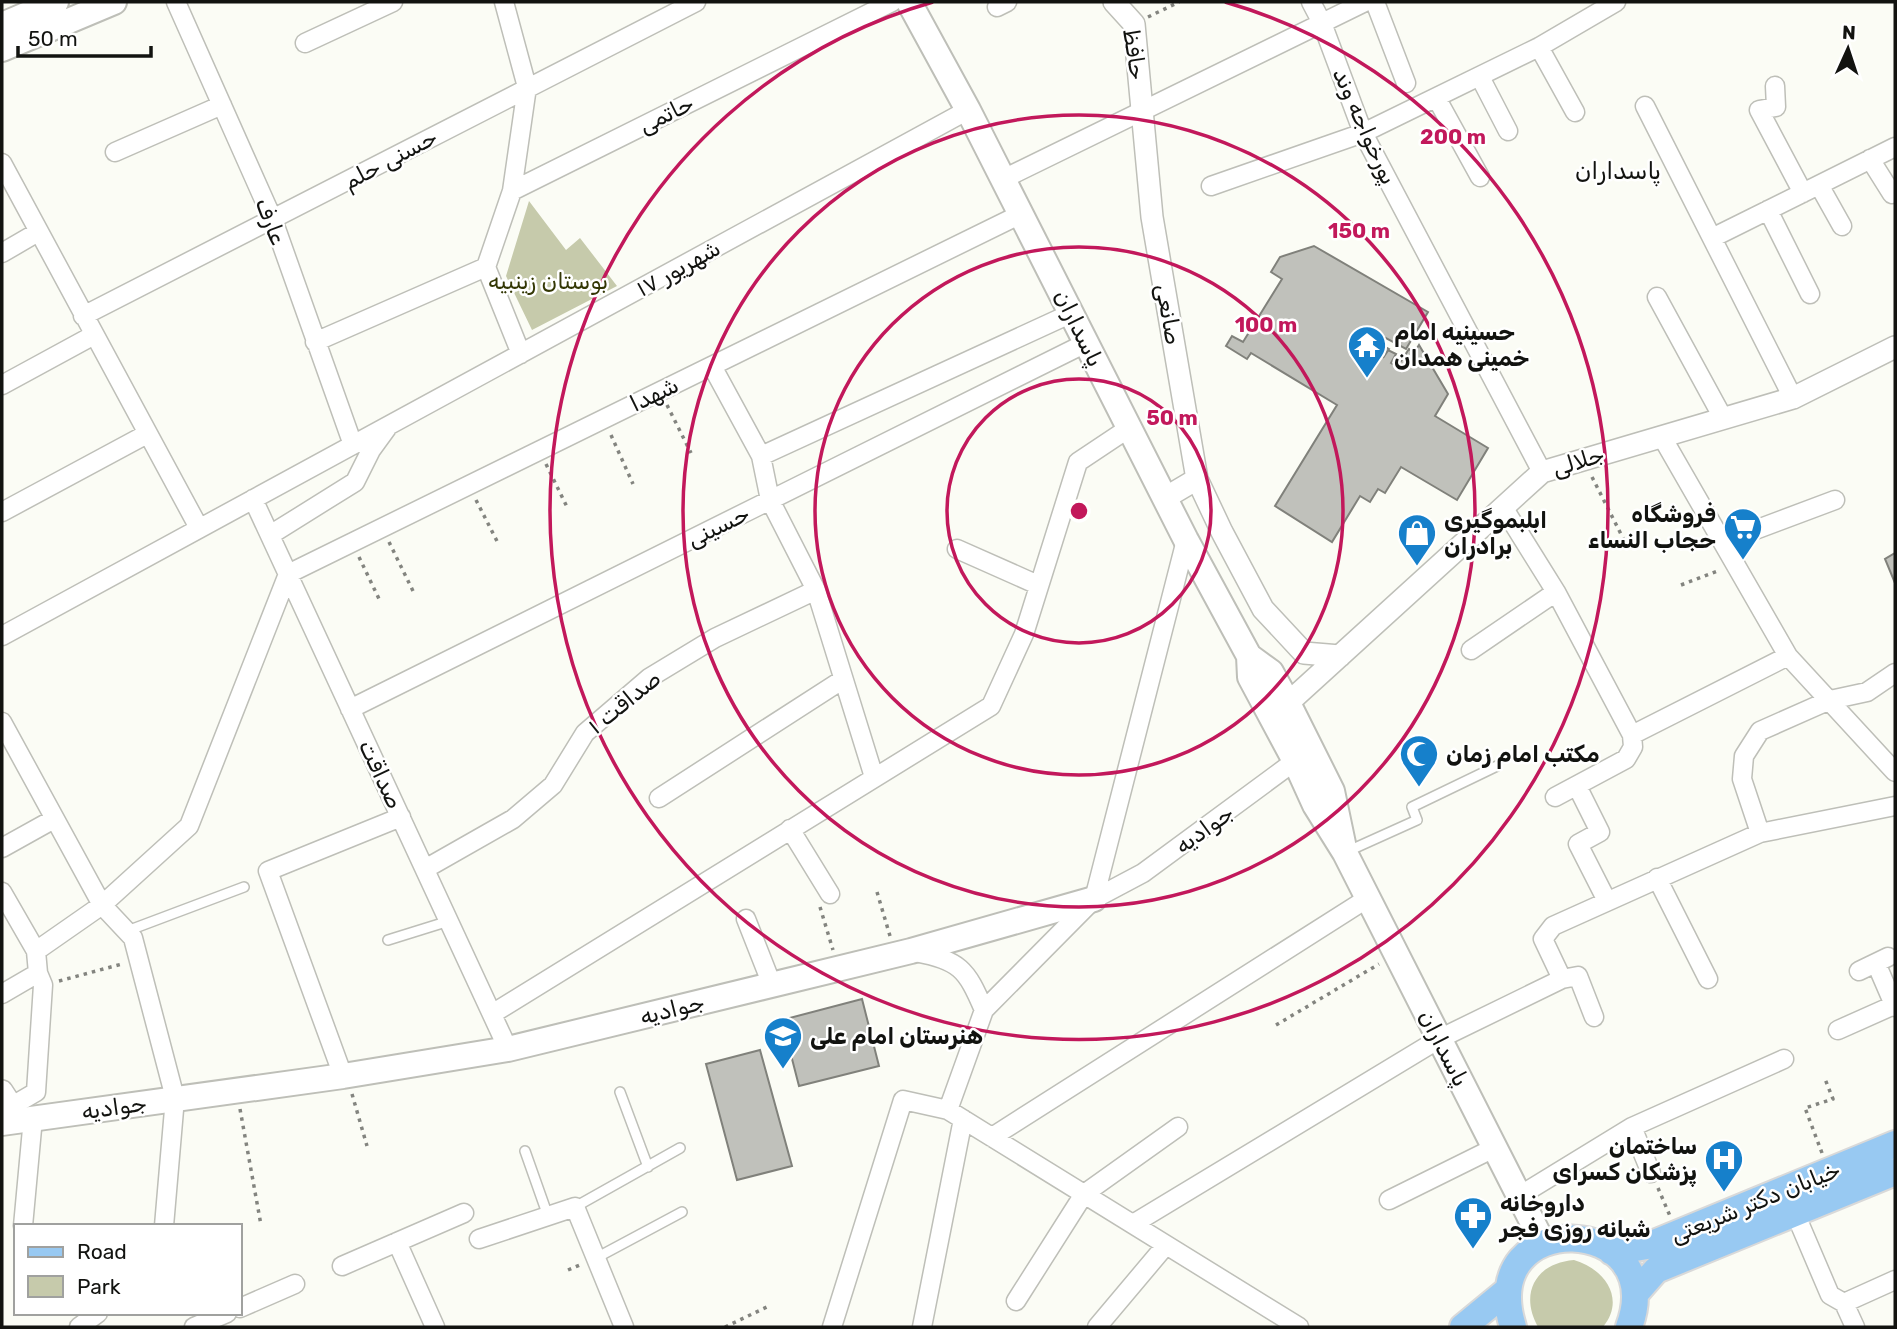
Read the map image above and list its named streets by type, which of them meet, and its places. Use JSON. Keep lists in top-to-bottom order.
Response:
{
  "streets": {
    "main road": ["پاسداران", "جوادیه", "خیابان دکتر شریعتی"],
    "street": [
      "حافظ",
      "حاتمی",
      "پورخواجه وند",
      "حسنی حلم",
      "عارف",
      "۱۷ شهریور",
      "صانعی",
      "شهدا",
      "جلالی",
      "حسینی",
      "صداقت ۱",
      "صداقت"
    ]
  },
  "crossings": [
    ["حافظ", "صانعی"],
    ["پورخواجه وند", "جلالی"],
    ["حسنی حلم", "عارف"],
    ["عارف", "۱۷ شهریور"],
    ["۱۷ شهریور", "پاسداران"],
    ["۱۷ شهریور", "صداقت"],
    ["صانعی", "جلالی"],
    ["پاسداران", "شهدا"],
    ["پاسداران", "جلالی"],
    ["پاسداران", "حسینی"],
    ["پاسداران", "جوادیه"],
    ["شهدا", "صداقت"],
    ["حسینی", "صداقت"],
    ["صداقت ۱", "صداقت"],
    ["صداقت", "جوادیه"]
  ],
  "districts": ["پاسداران"],
  "parks": ["بوستان زینبیه"],
  "places": {
    "temple": ["حسینیه امام خمینی همدان"],
    "supermarket": ["فروشگاه حجاب النساء"],
    "shop": ["ابلبموگیری برادران"],
    "mosque": ["مکتب امام زمان"],
    "school or university": ["هنرستان امام علی"],
    "hospital": ["ساختمان پزشکان کسرای"],
    "pharmacy": ["داروخانه شبانه روزی فجر"]
  },
  "legend": ["Road", "Park"],
  "scale_bar": "50 m",
  "north": "top",
  "rings": [
    "200 m",
    "150 m",
    "100 m",
    "50 m"
  ]
}
